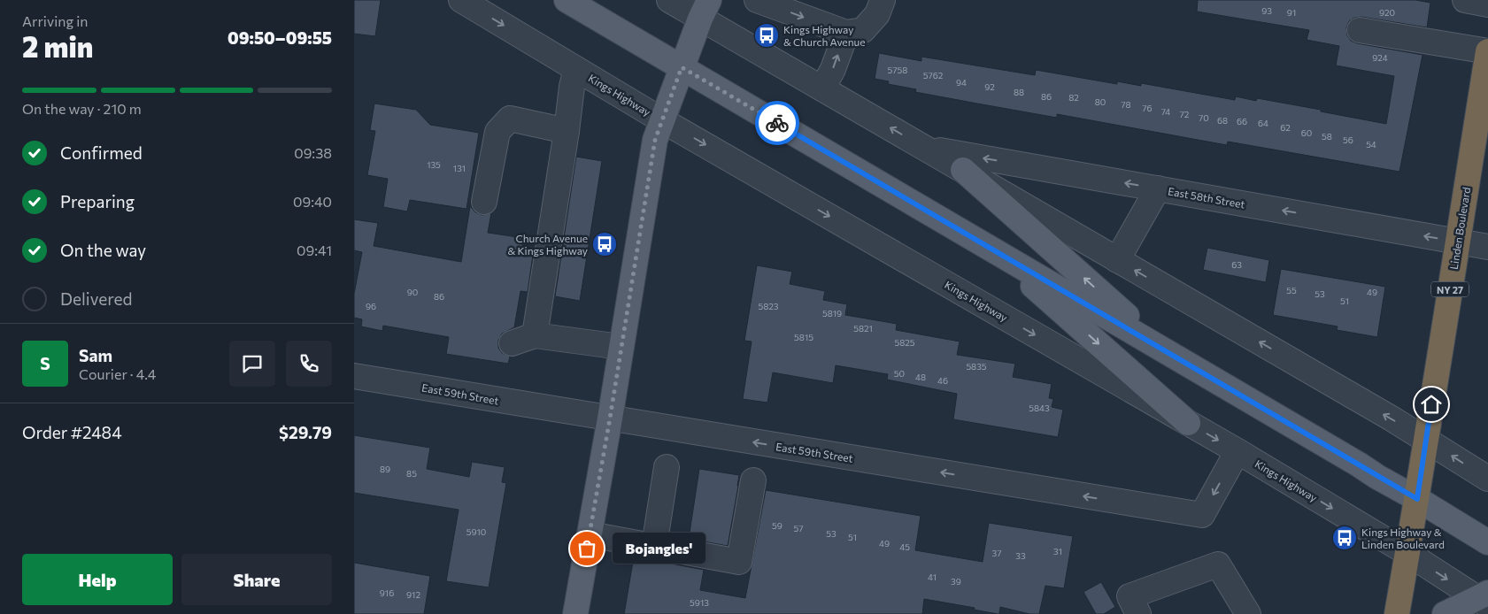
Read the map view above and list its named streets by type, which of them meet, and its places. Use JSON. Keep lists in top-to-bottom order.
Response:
{
  "streets": {
    "highway": ["Linden Boulevard", "NY 27"],
    "street": ["Kings Highway", "East 58th Street", "East 59th Street"]
  },
  "crossings": [
    ["Kings Highway", "Linden Boulevard"],
    ["Kings Highway", "East 59th Street"],
    ["East 58th Street", "Linden Boulevard"]
  ],
  "one_way": ["East 59th Street"],
  "places": {
    "bus stop": ["Kings Highway & Church Avenue", "Church Avenue & Kings Highway", "Kings Highway & Linden Boulevard"],
    "other": ["Bojangles'"]
  },
  "house_numbers": [
    "93",
    "91",
    "920",
    "924",
    "5758",
    "5762",
    "94",
    "92",
    "88",
    "86",
    "82",
    "80",
    "78",
    "76",
    "74",
    "72",
    "70",
    "68",
    "66",
    "64",
    "62",
    "60",
    "58",
    "56",
    "54",
    "135",
    "131",
    "63",
    "55",
    "90",
    "49",
    "53",
    "86",
    "51",
    "96",
    "5823",
    "5819",
    "5821",
    "5815",
    "5825",
    "5835",
    "50",
    "48",
    "46",
    "5843",
    "89",
    "85",
    "59",
    "57",
    "5910",
    "53",
    "51",
    "49",
    "45",
    "31",
    "37",
    "33",
    "41",
    "39",
    "916",
    "912",
    "5913"
  ],
  "page": {
    "heading": ["2 min", "Arriving in", "09:50–09:55"],
    "panel": [
      "Sam",
      "Courier · 4.4",
      "Order #2484",
      "$29.79"
    ],
    "bar": "On the way · 210 m",
    "list": [
      ["Confirmed", "09:38"],
      ["Preparing", "09:40"],
      ["On the way", "09:41"],
      "Delivered"
    ],
    "round": "S",
    "bubble": "Bojangles'",
    "buttons": ["Help", "Share"]
  }
}
